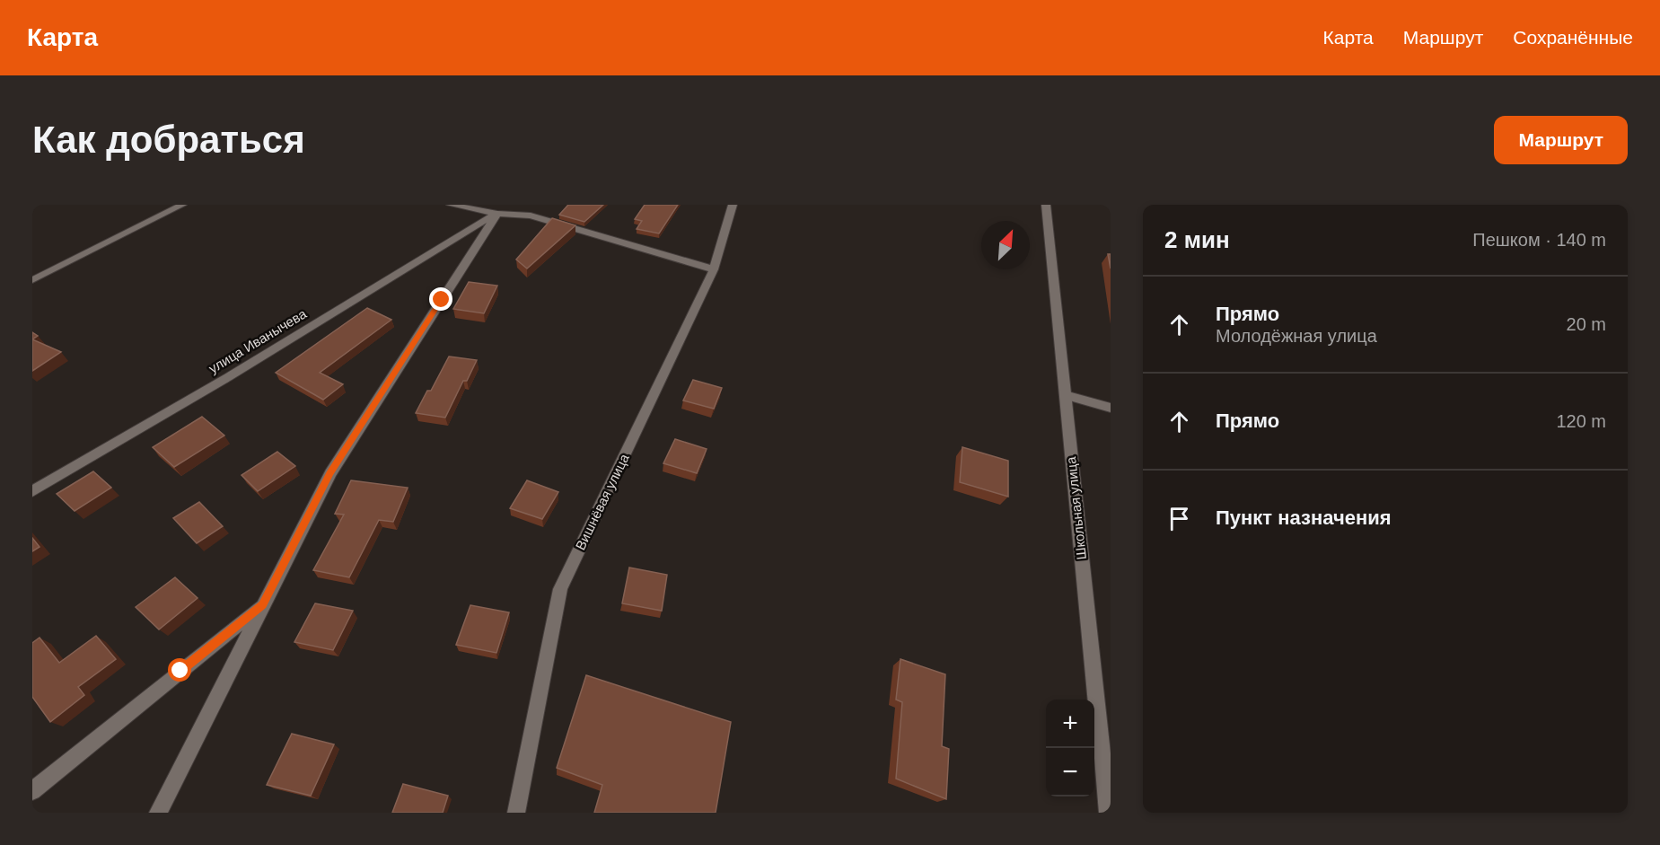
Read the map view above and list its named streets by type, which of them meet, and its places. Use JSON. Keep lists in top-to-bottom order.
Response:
{
  "streets": {
    "street": ["улица Иванычева", "Вишнёвая улица", "Школьная улица"]
  },
  "north": "top right",
  "page": {
    "header": "Карта",
    "nav": ["Карта", "Маршрут", "Сохранённые"],
    "buttons": "Маршрут",
    "title": "Как добраться",
    "heading": ["2 мин", "Пешком · 140 m"],
    "list": [
      ["Прямо", "Молодёжная улица", "20 m"],
      ["Прямо", "120 m"],
      "Пункт назначения"
    ],
    "map_buttons": ["+", "−"]
  }
}
